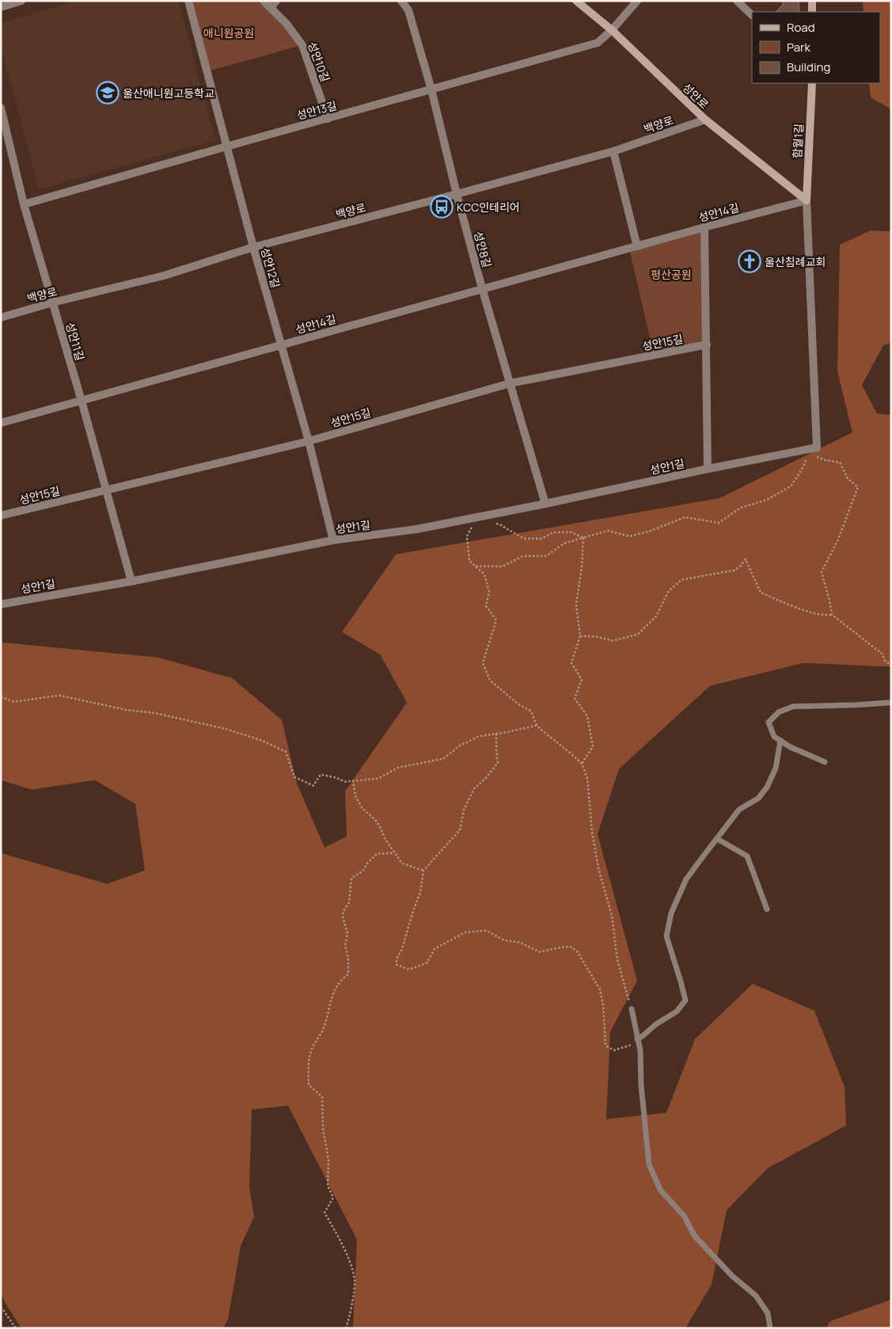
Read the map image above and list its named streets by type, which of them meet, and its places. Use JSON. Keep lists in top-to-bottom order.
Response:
{
  "streets": {
    "street": [
      "성안10길",
      "성안로",
      "성안13길",
      "백양로",
      "함월1길",
      "성안14길",
      "성안8길",
      "성안12길",
      "성안11길",
      "성안15길",
      "성안1길"
    ]
  },
  "crossings": [
    ["성안10길", "성안13길"],
    ["성안로", "성안13길"],
    ["성안로", "백양로"],
    ["성안로", "함월1길"],
    ["성안로", "성안14길"],
    ["성안13길", "성안8길"],
    ["성안13길", "성안12길"],
    ["성안13길", "성안11길"],
    ["백양로", "성안8길"],
    ["백양로", "성안12길"],
    ["백양로", "성안11길"],
    ["함월1길", "성안14길"],
    ["성안14길", "성안8길"],
    ["성안14길", "성안12길"],
    ["성안14길", "성안11길"],
    ["성안8길", "성안15길"],
    ["성안8길", "성안1길"],
    ["성안12길", "성안15길"],
    ["성안12길", "성안1길"],
    ["성안11길", "성안15길"],
    ["성안11길", "성안1길"]
  ],
  "parks": ["애니원공원", "평산공원"],
  "places": {
    "school or university": ["울산애니원고등학교"],
    "bus stop": ["KCC인테리어"],
    "church": ["울산침례교회"]
  },
  "legend": ["Road", "Park", "Building"]
}
